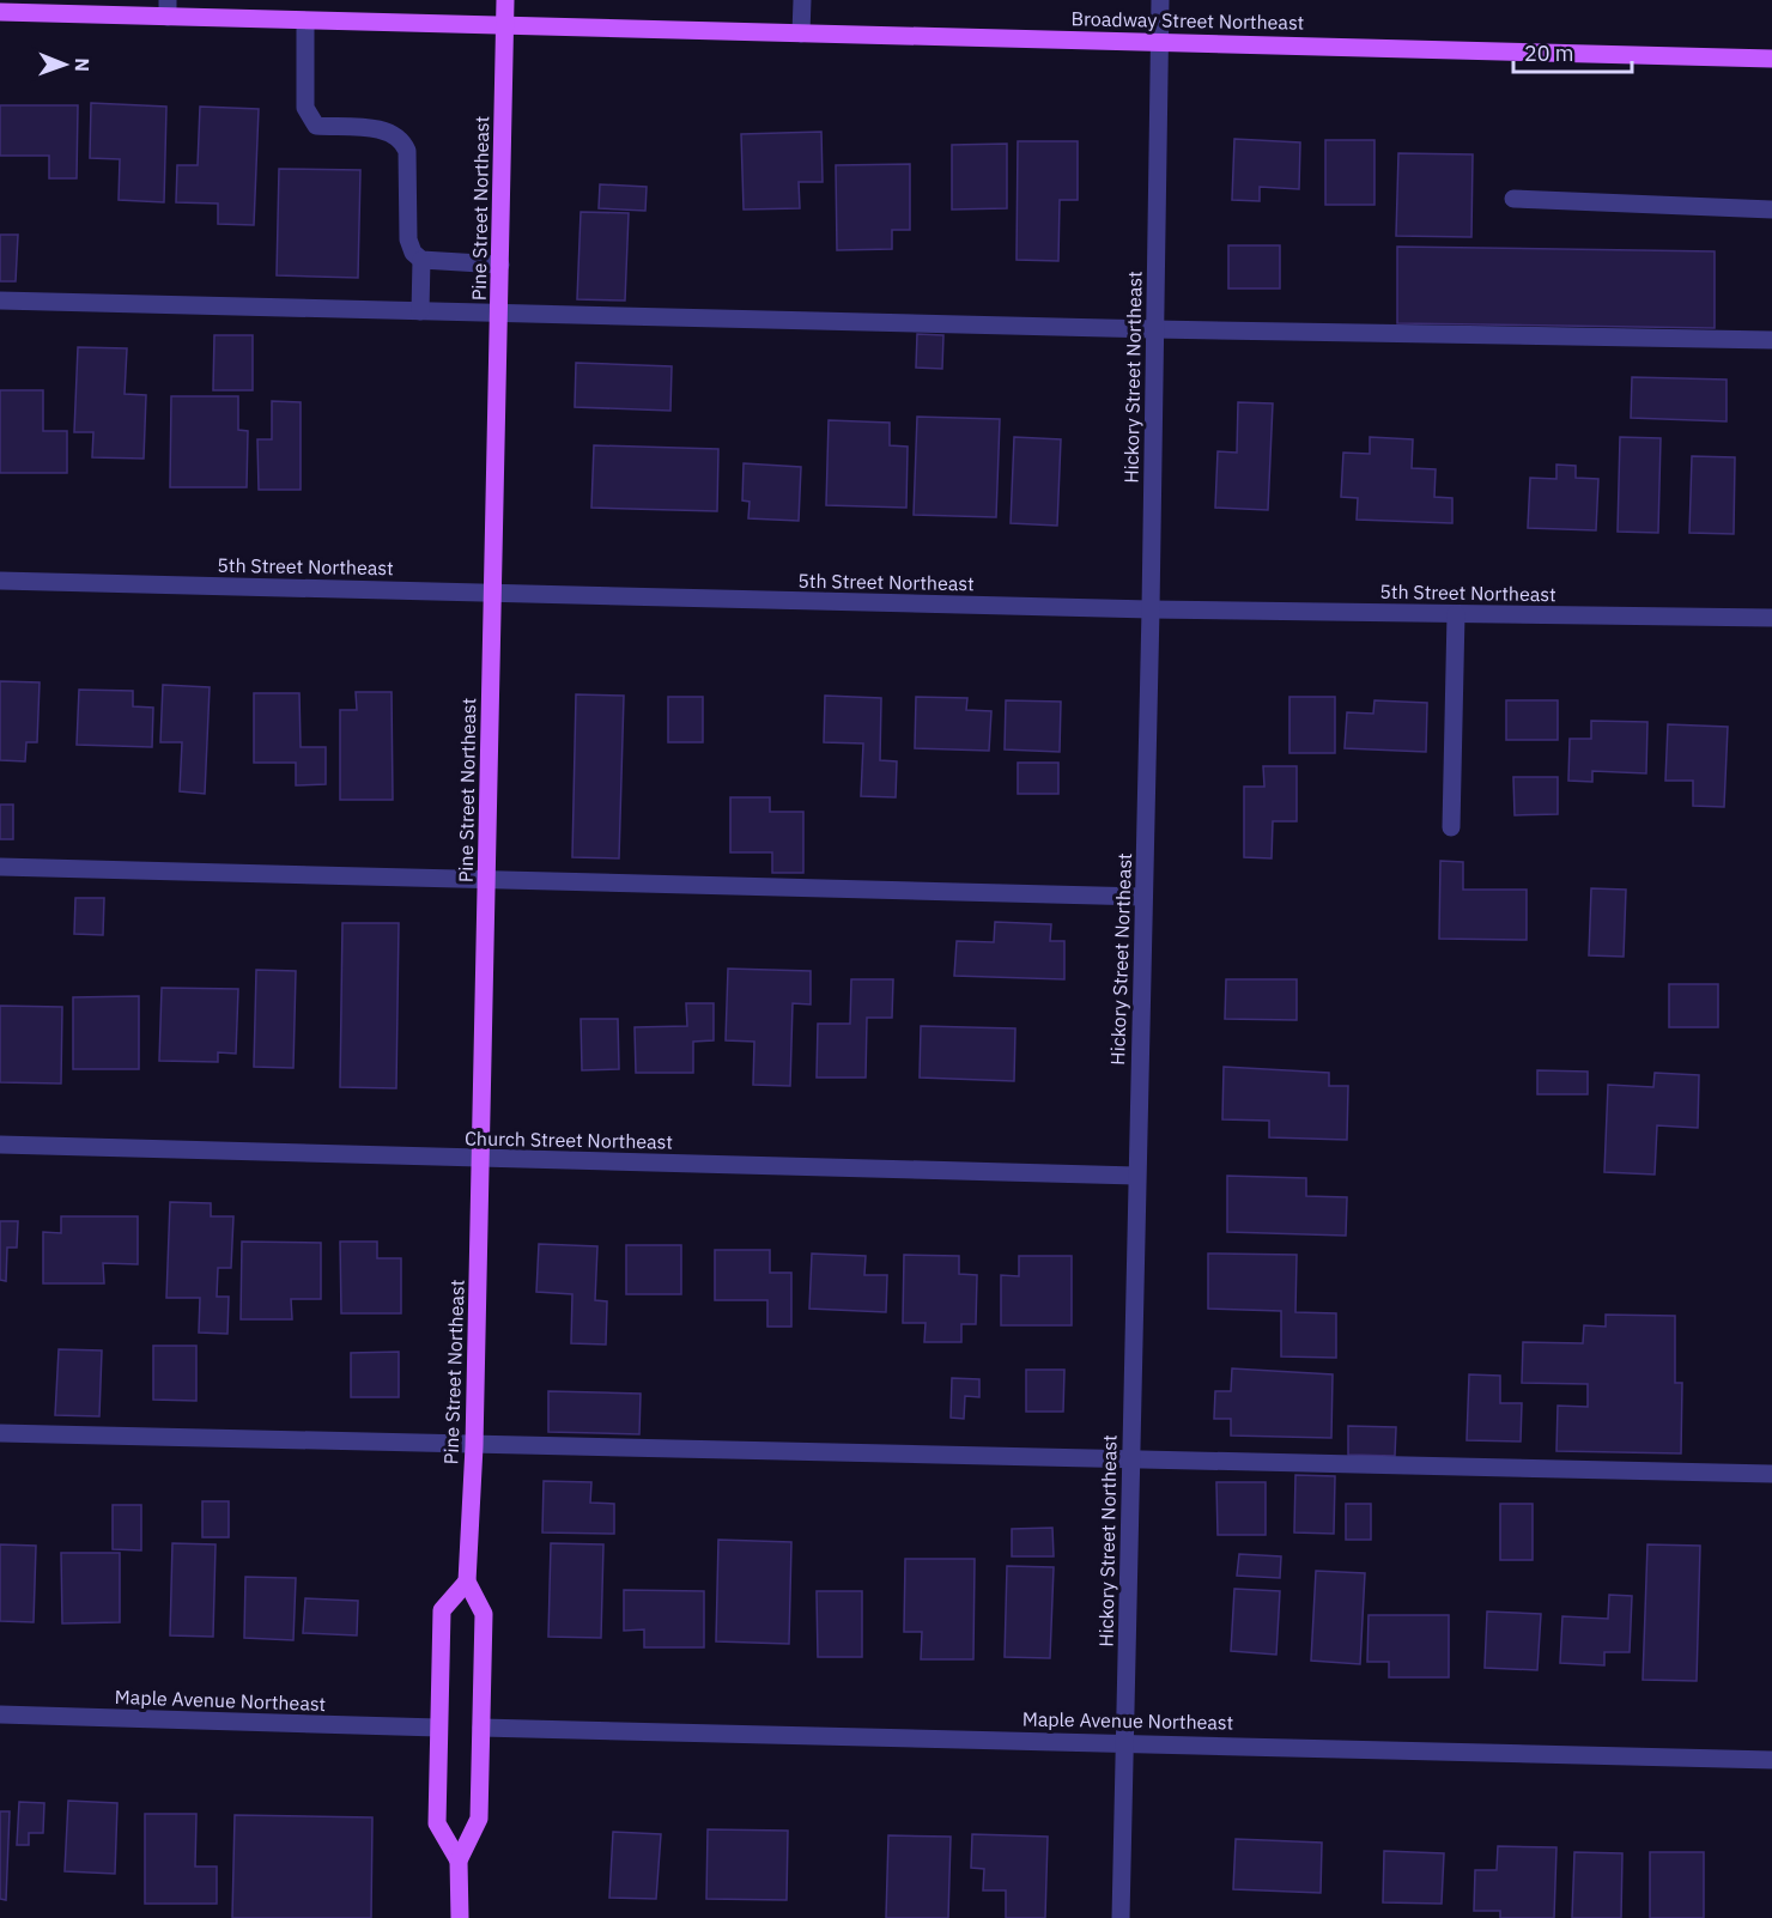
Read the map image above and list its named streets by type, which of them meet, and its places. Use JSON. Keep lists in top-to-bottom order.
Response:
{
  "streets": {
    "main road": ["Broadway Street Northeast", "Pine Street Northeast"],
    "street": [
      "Hickory Street Northeast",
      "5th Street Northeast",
      "Church Street Northeast",
      "Maple Avenue Northeast"
    ]
  },
  "crossings": [
    ["Broadway Street Northeast", "Pine Street Northeast"],
    ["Broadway Street Northeast", "Hickory Street Northeast"],
    ["Pine Street Northeast", "5th Street Northeast"],
    ["Pine Street Northeast", "Church Street Northeast"],
    ["Hickory Street Northeast", "5th Street Northeast"],
    ["Hickory Street Northeast", "Church Street Northeast"],
    ["Hickory Street Northeast", "Maple Avenue Northeast"]
  ],
  "scale_bar": "20 m",
  "north": "right"
}
